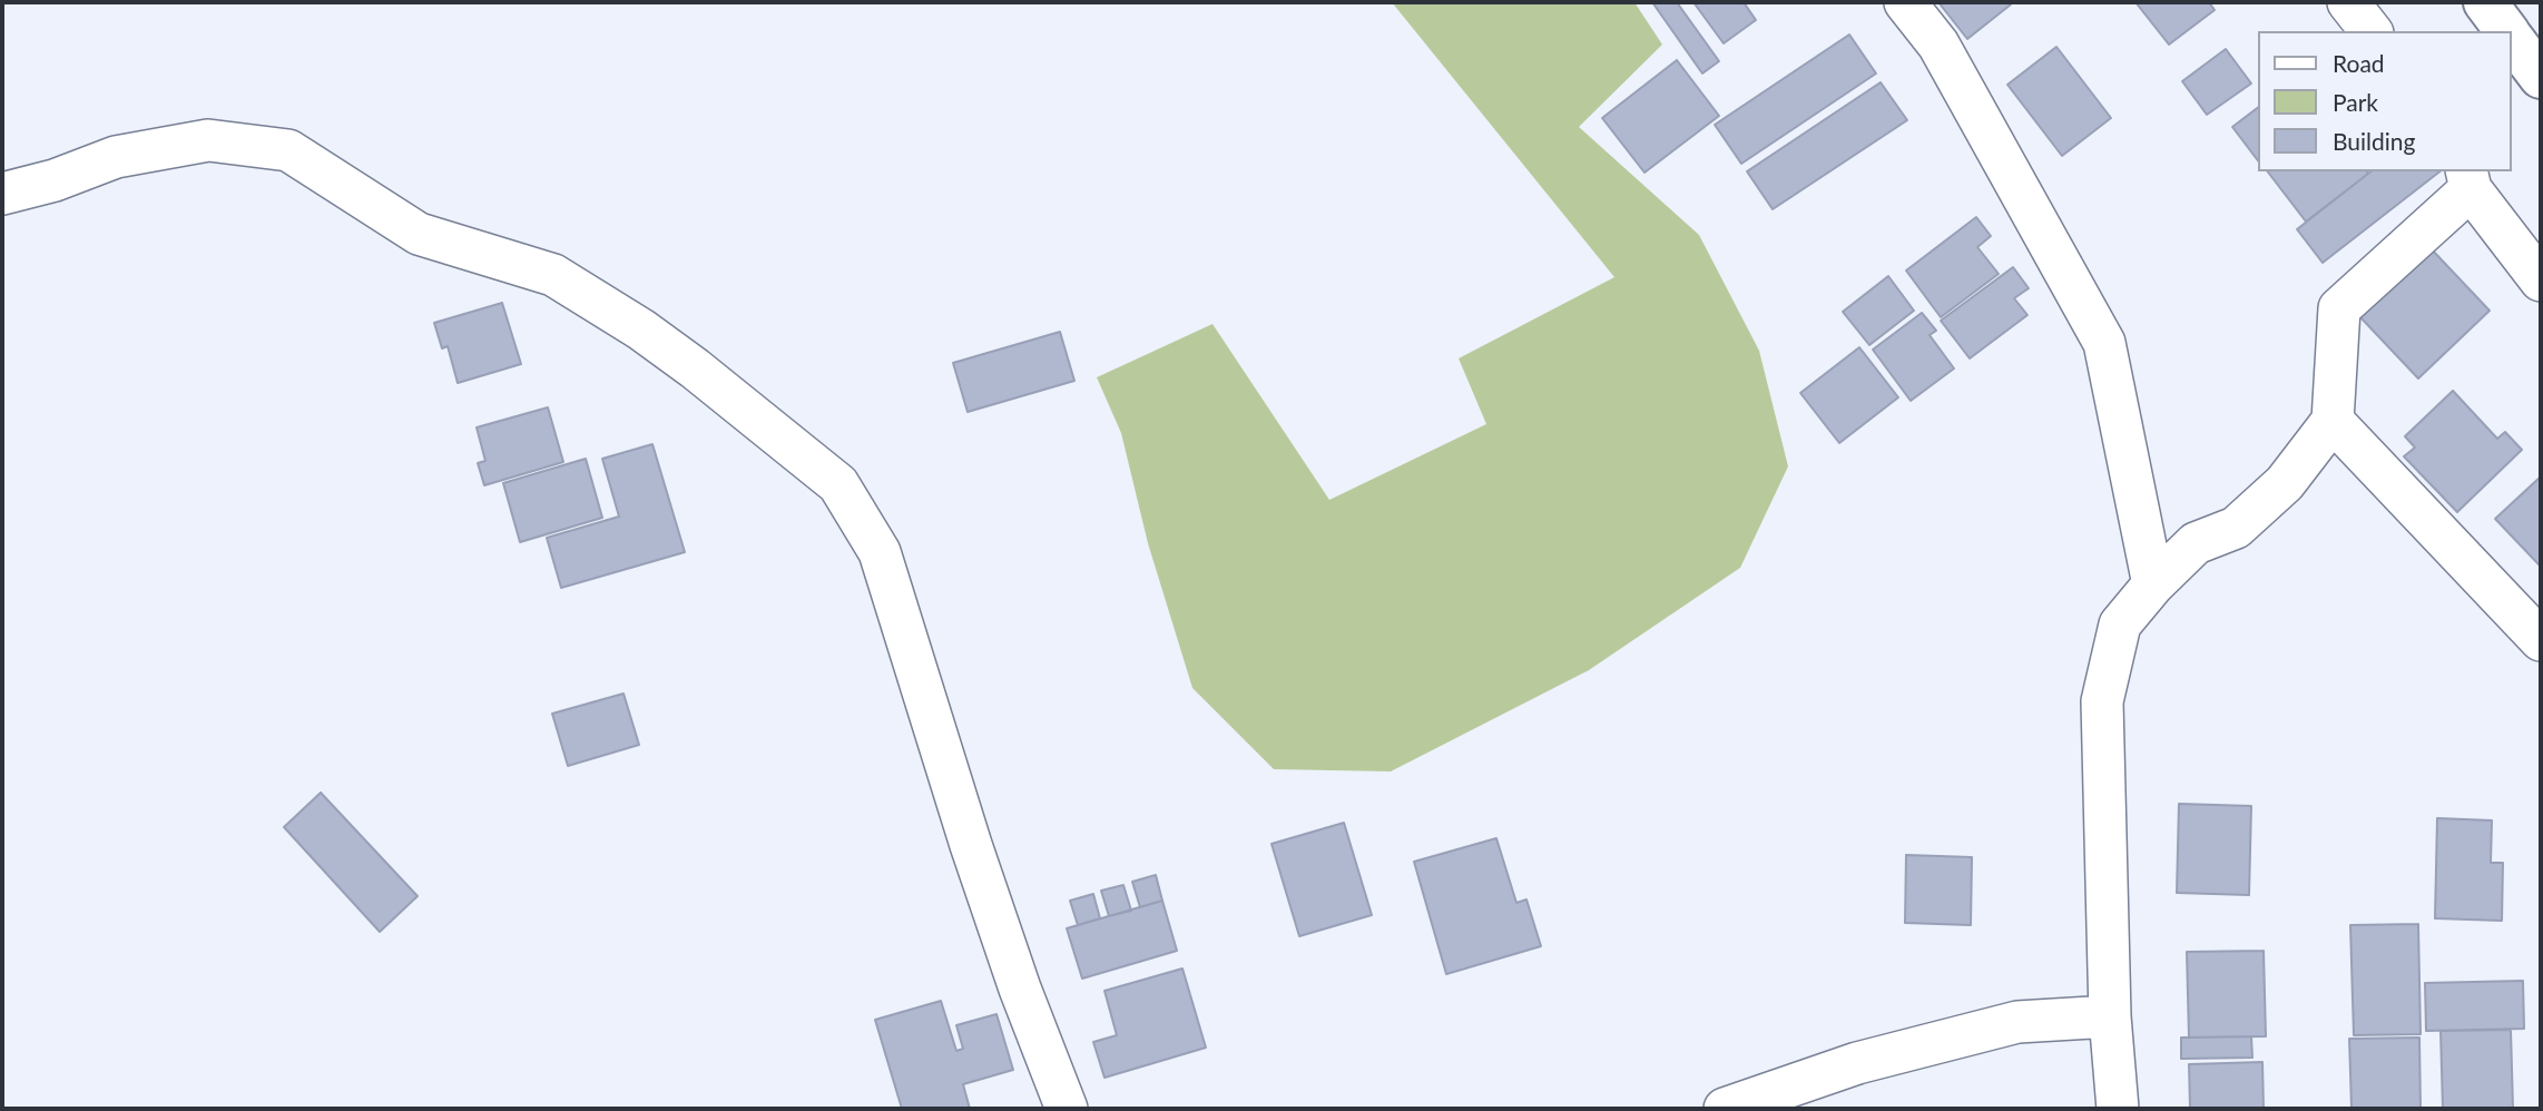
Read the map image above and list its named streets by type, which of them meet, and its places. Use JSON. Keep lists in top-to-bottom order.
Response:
{
  "legend": ["Road", "Park", "Building"]
}
